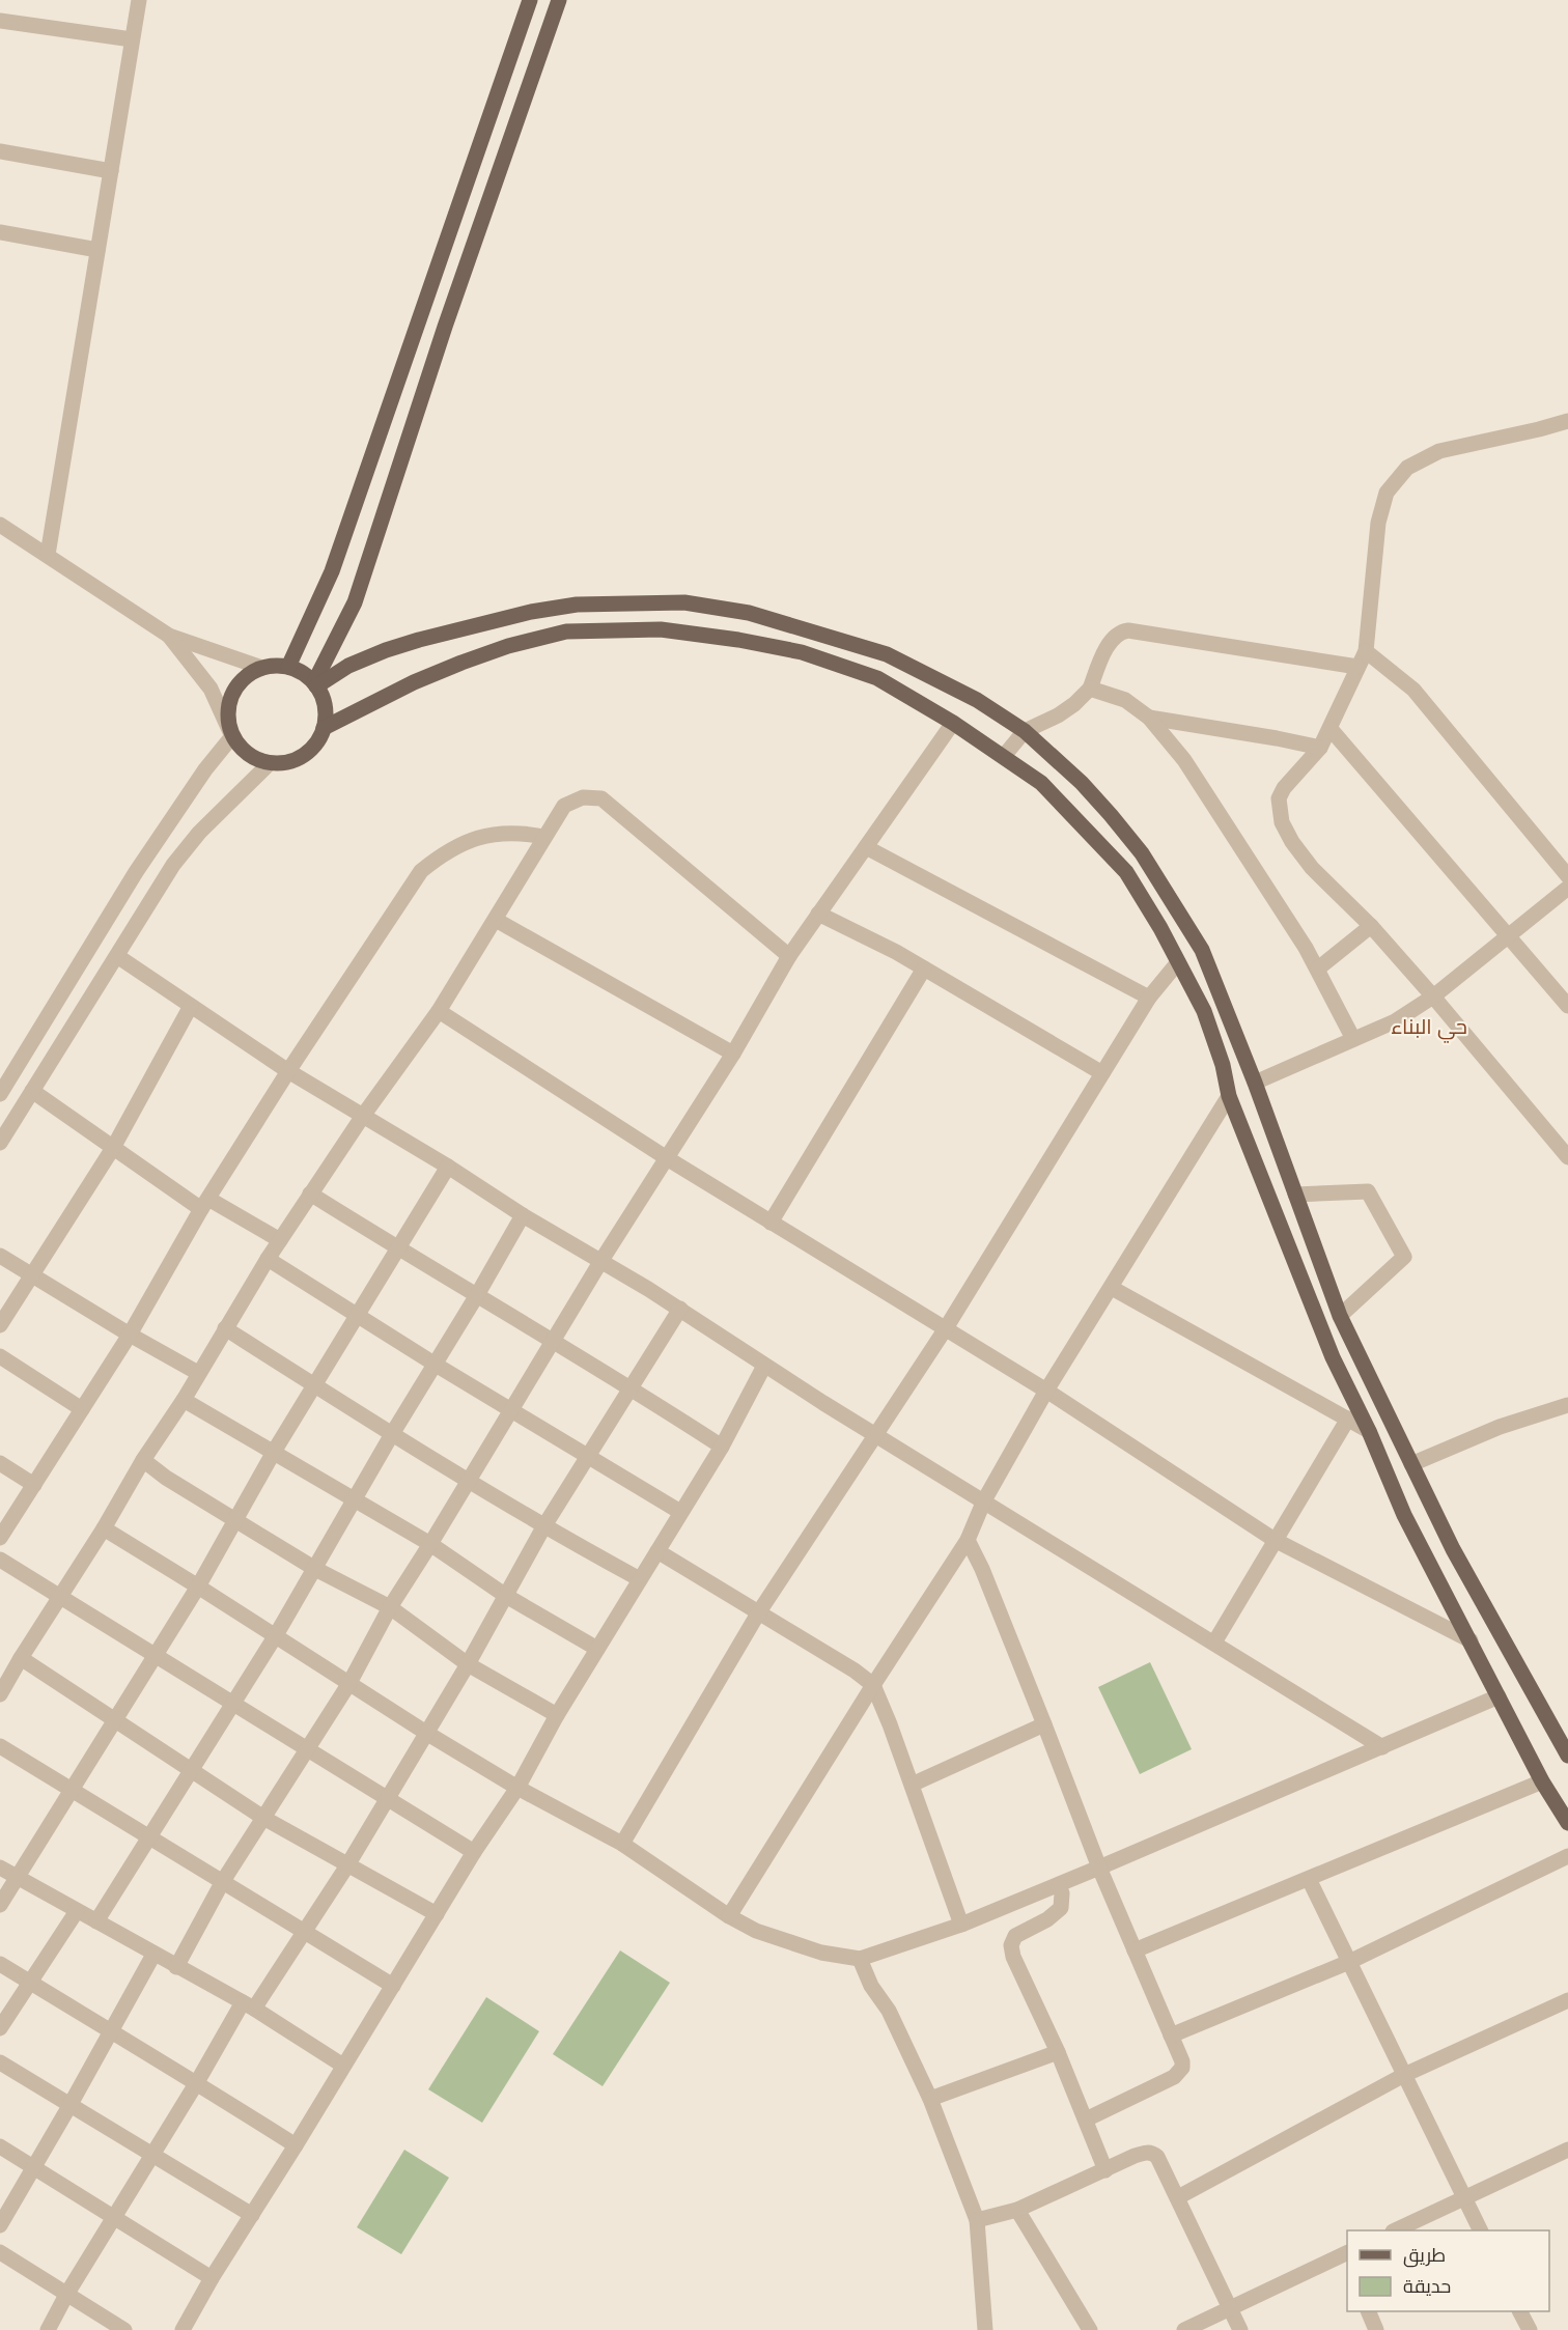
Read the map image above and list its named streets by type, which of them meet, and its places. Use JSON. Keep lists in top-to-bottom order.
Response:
{
  "districts": ["حي البناء"],
  "legend": ["طريق", "حديقة"]
}
